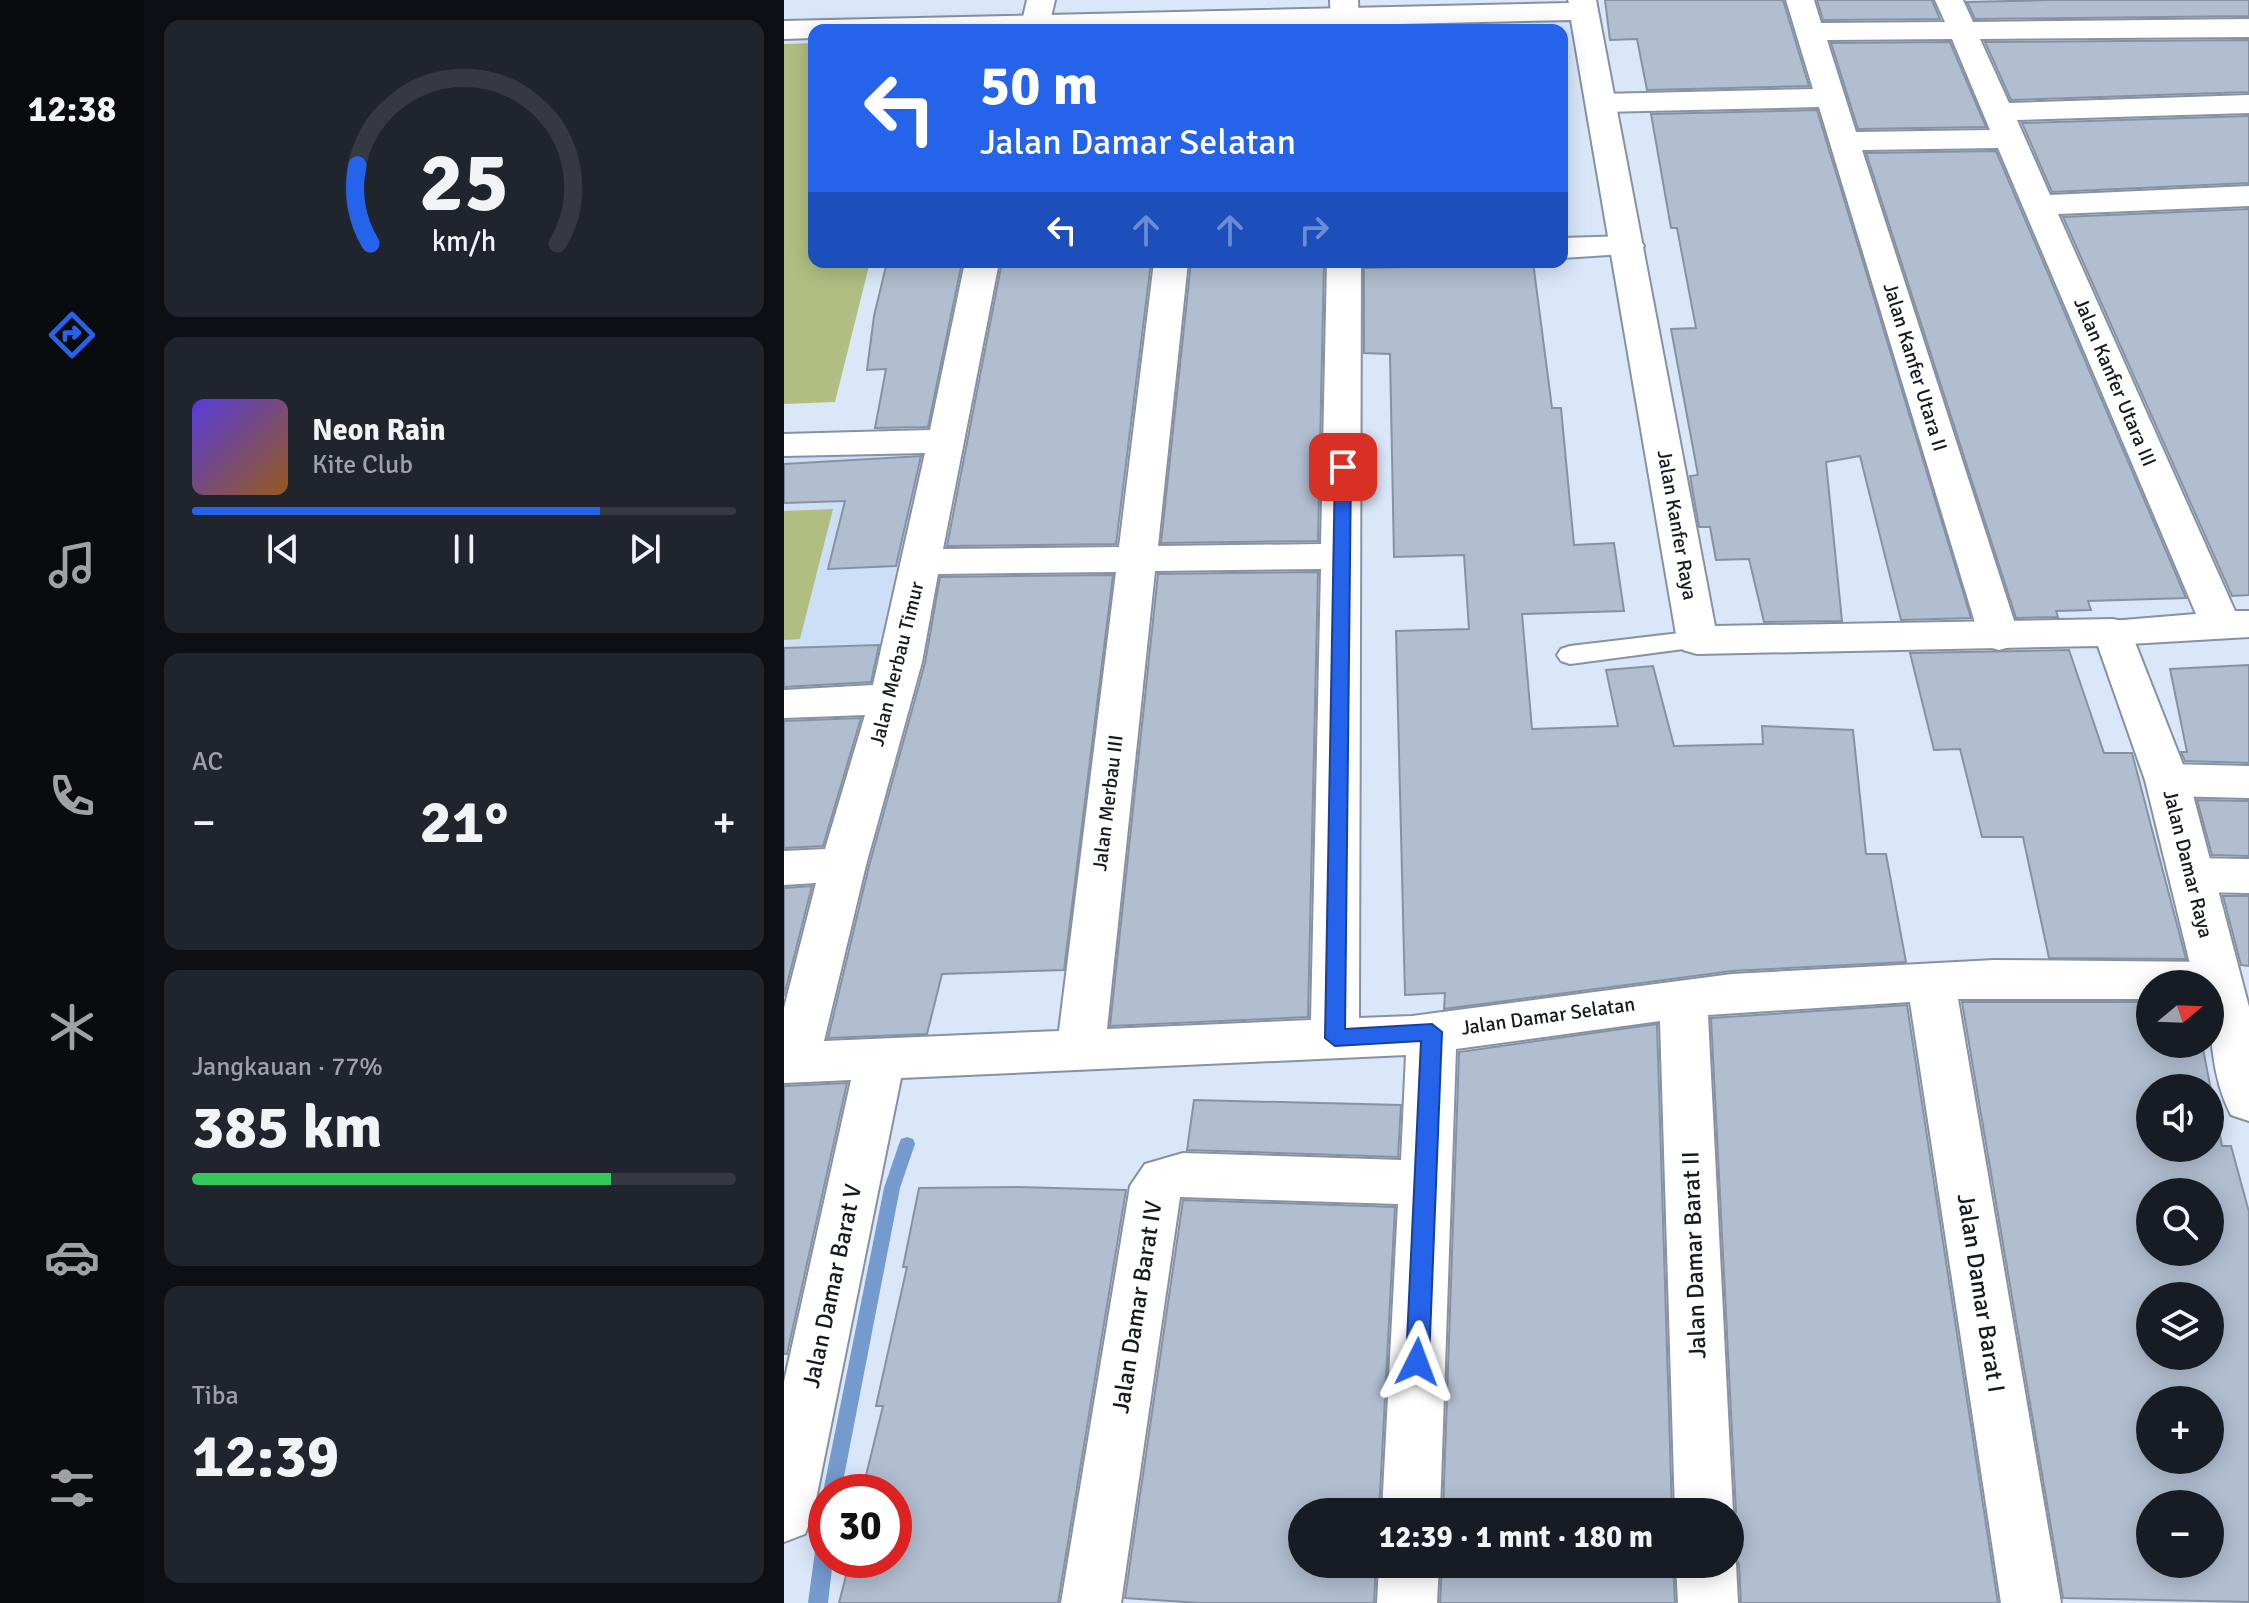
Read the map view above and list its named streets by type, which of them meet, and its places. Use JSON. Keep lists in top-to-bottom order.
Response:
{
  "streets": {
    "street": [
      "Jalan Kanfer Utara II",
      "Jalan Kanfer Utara III",
      "Jalan Kanfer Raya",
      "Jalan Merbau Timur",
      "Jalan Merbau III",
      "Jalan Damar Raya",
      "Jalan Damar Selatan",
      "Jalan Damar Barat II",
      "Jalan Damar Barat V",
      "Jalan Damar Barat I",
      "Jalan Damar Barat IV"
    ]
  },
  "crossings": [
    ["Jalan Merbau Timur", "Jalan Damar Selatan"],
    ["Jalan Merbau III", "Jalan Damar Selatan"],
    ["Jalan Damar Selatan", "Jalan Damar Barat II"],
    ["Jalan Damar Selatan", "Jalan Damar Barat V"],
    ["Jalan Damar Selatan", "Jalan Damar Barat I"]
  ],
  "north": "right",
  "page": {
    "tabs": "12:38",
    "turn": ["50 m", "Jalan Damar Selatan"],
    "song": ["Neon Rain", "Kite Club"],
    "tile": [
      "AC",
      ["Jangkauan · 77%", "385 km"],
      ["Tiba", "12:39"]
    ],
    "heat": ["−", "21°", "+"],
    "map_buttons": ["+", "−"],
    "limit": "30",
    "trip": "12:39 · 1 mnt · 180 m",
    "gauge": ["25", "km/h"]
  }
}
